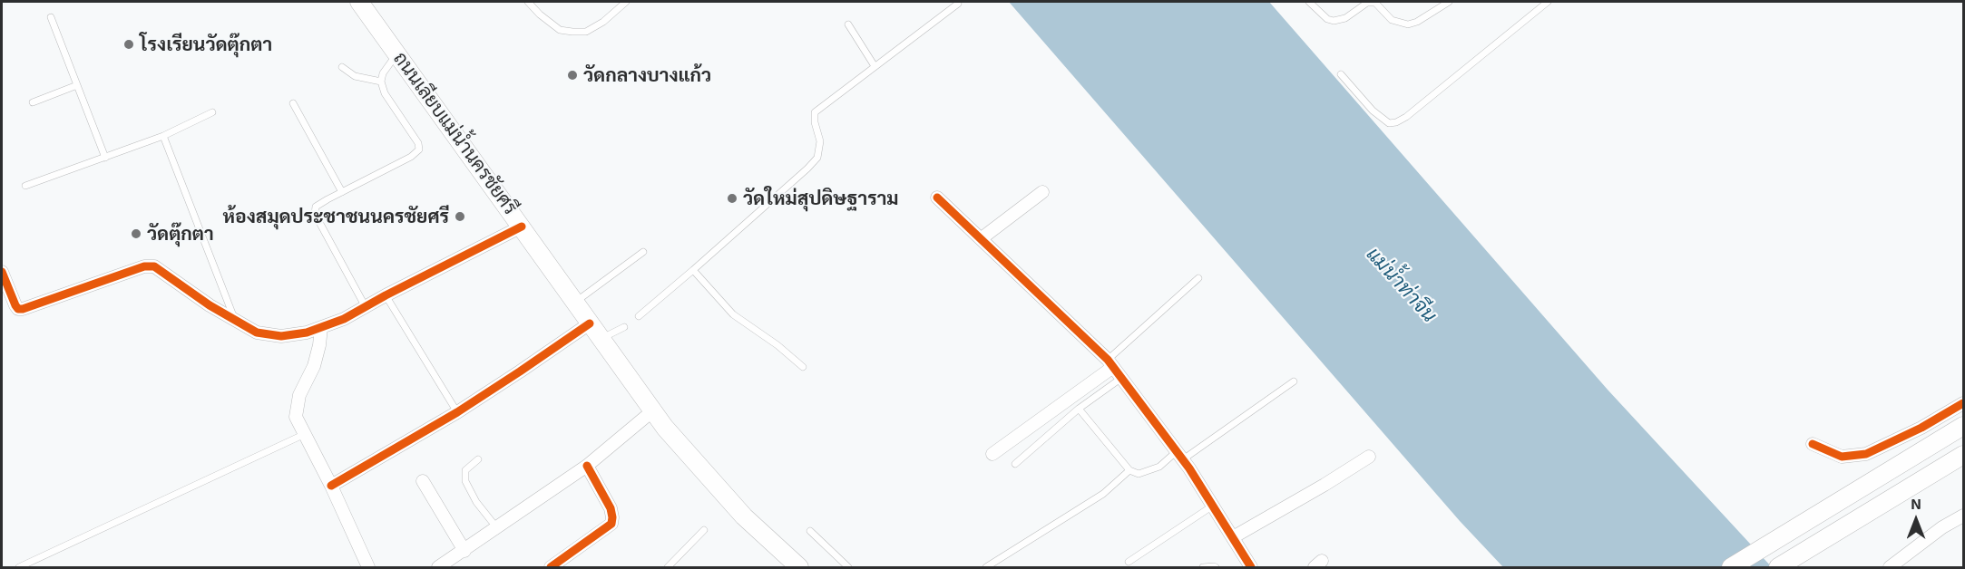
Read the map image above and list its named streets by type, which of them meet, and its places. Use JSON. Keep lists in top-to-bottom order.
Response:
{
  "streets": {
    "main road": ["ถนนเลียบแม่น้ำนครชัยศรี"]
  },
  "water": ["แม่น้ำท่าจีน"],
  "places": [
    "โรงเรียนวัดตุ๊กตา",
    "วัดกลางบางแก้ว",
    "วัดใหม่สุปดิษฐาราม",
    "ห้องสมุดประชาชนนครชัยศรี",
    "วัดตุ๊กตา"
  ],
  "north": "top"
}
